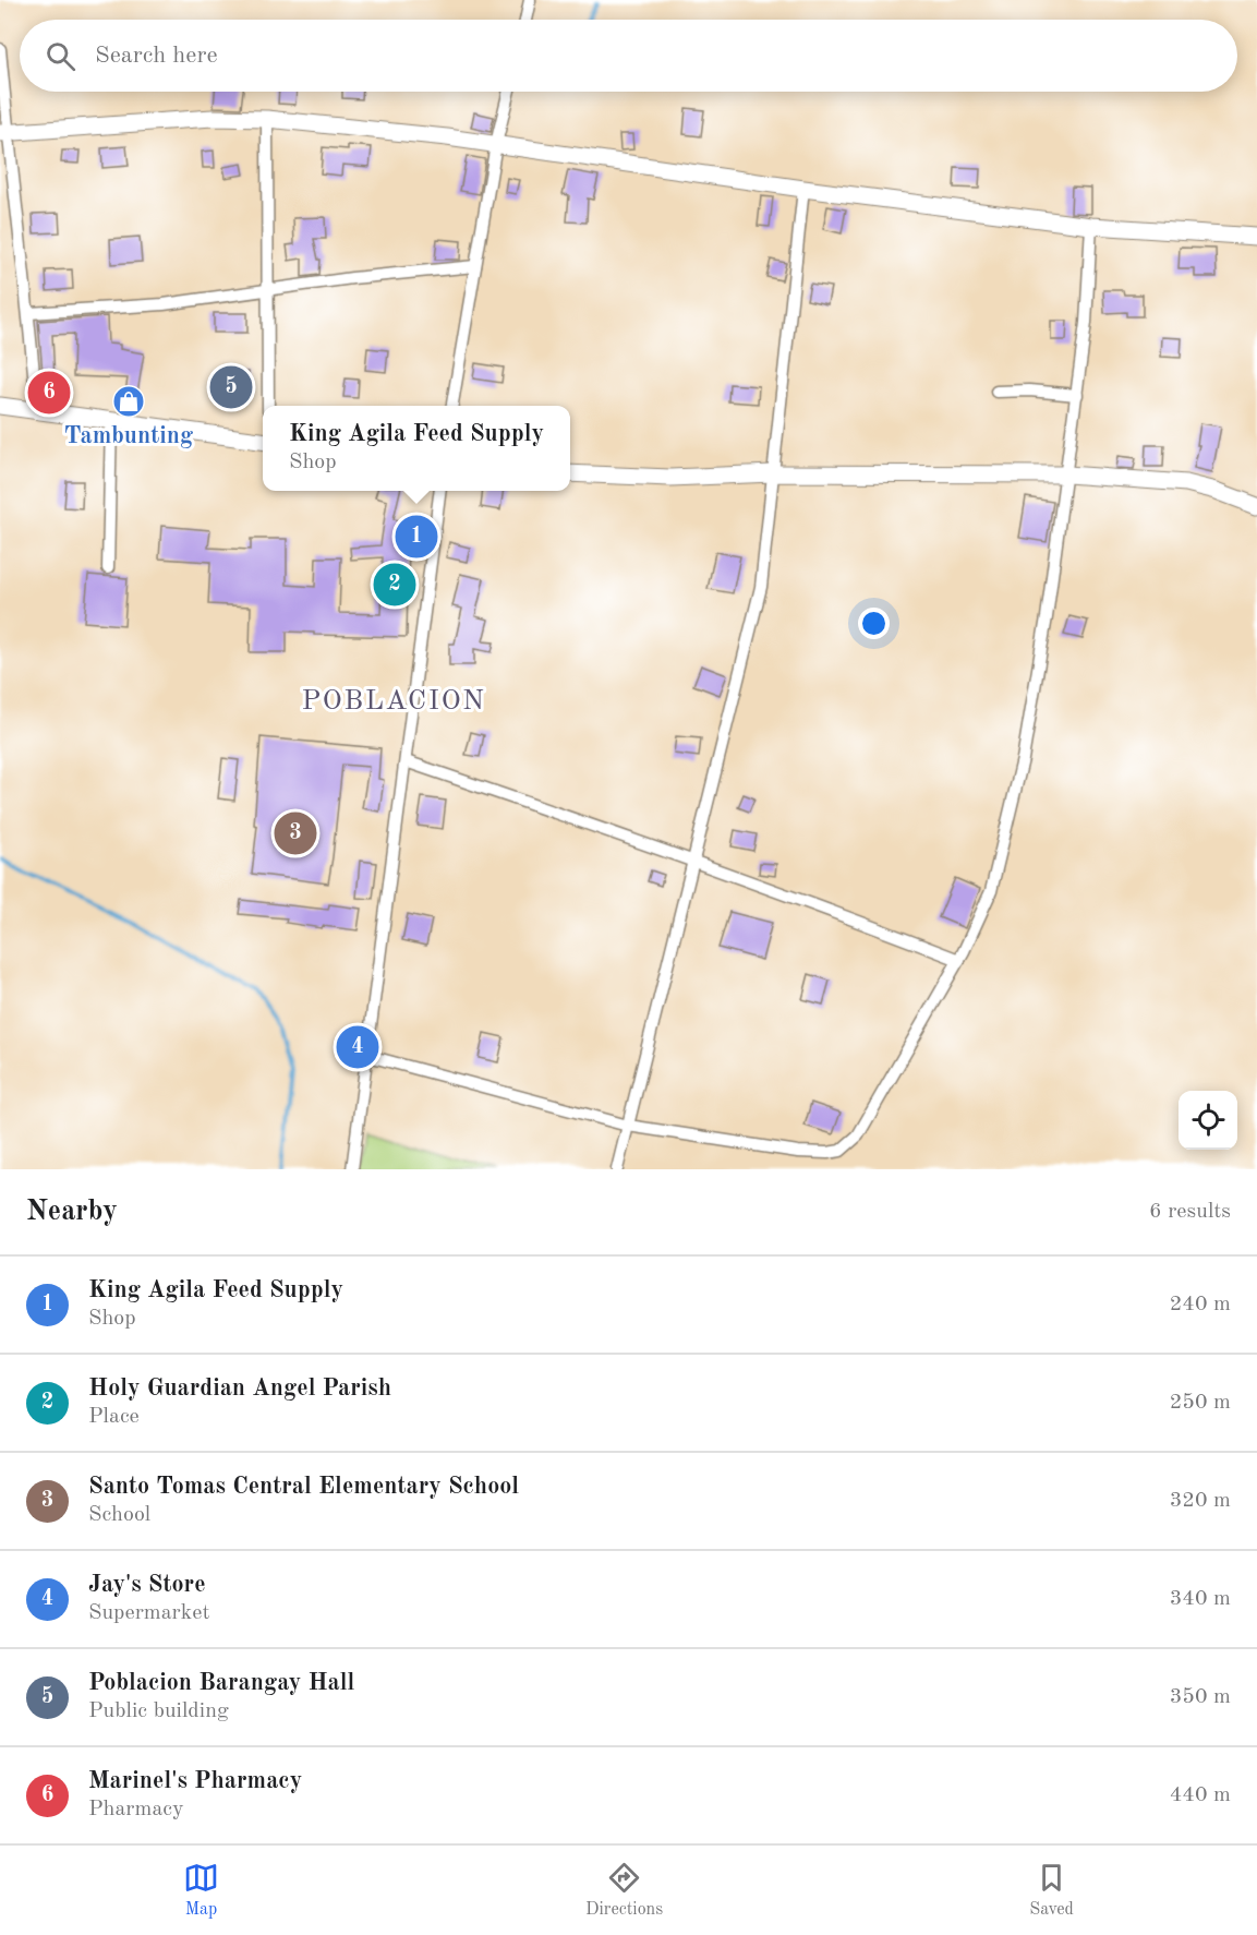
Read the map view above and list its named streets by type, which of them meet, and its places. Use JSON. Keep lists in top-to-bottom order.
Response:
{
  "districts": ["POBLACION"],
  "places": {
    "shop": ["Tambunting"]
  },
  "page": {
    "search": "Search here",
    "pins": [
      "5",
      "6",
      "1",
      "2",
      "3",
      "4"
    ],
    "popup": ["King Agila Feed Supply", "Shop"],
    "heading": ["Nearby", "6 results"],
    "list": [
      {
        "mark": "1",
        "name": "King Agila Feed Supply",
        "note": "Shop",
        "value": "240 m"
      },
      {
        "mark": "2",
        "name": "Holy Guardian Angel Parish",
        "note": "Place",
        "value": "250 m"
      },
      {
        "mark": "3",
        "name": "Santo Tomas Central Elementary School",
        "note": "School",
        "value": "320 m"
      },
      {
        "mark": "4",
        "name": "Jay's Store",
        "note": "Supermarket",
        "value": "340 m"
      },
      {
        "mark": "5",
        "name": "Poblacion Barangay Hall",
        "note": "Public building",
        "value": "350 m"
      },
      {
        "mark": "6",
        "name": "Marinel's Pharmacy",
        "note": "Pharmacy",
        "value": "440 m"
      }
    ],
    "nav": ["Map", "Directions", "Saved"]
  }
}
